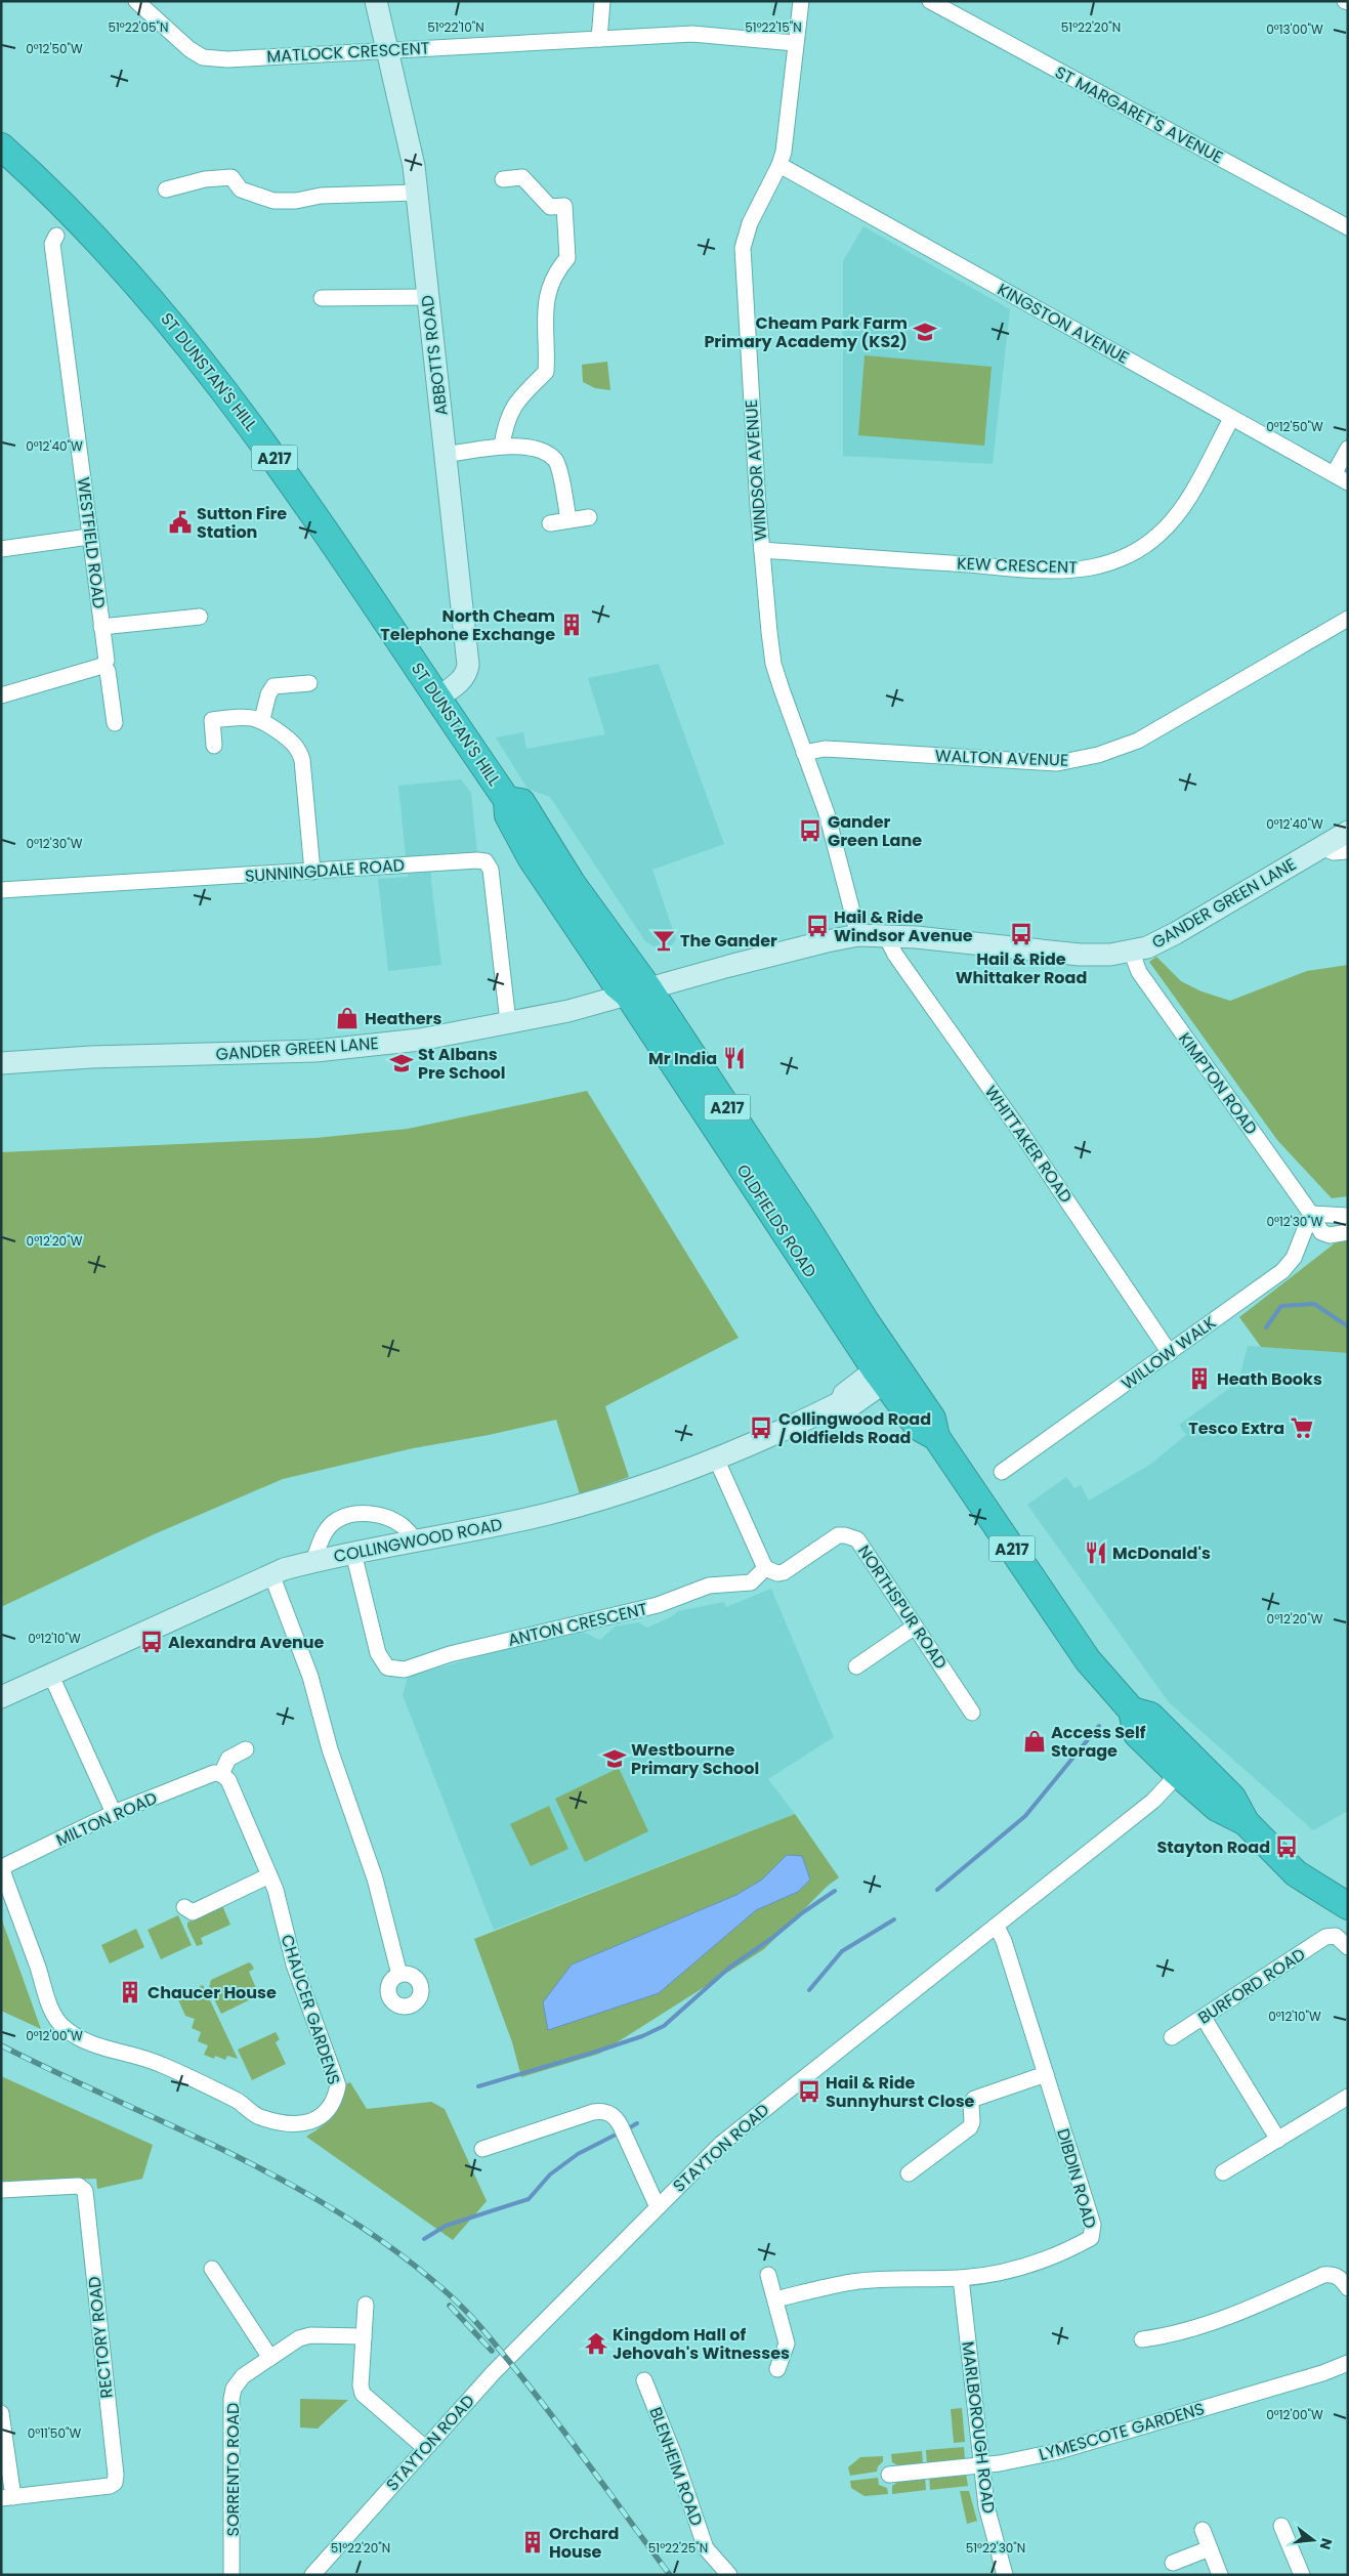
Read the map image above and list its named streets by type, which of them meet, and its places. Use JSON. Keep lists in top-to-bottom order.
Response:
{
  "streets": {
    "highway": ["ST DUNSTAN'S HILL", "A217", "OLDFIELDS ROAD"],
    "street": [
      "MATLOCK CRESCENT",
      "ST MARGARET'S AVENUE",
      "KINGSTON AVENUE",
      "ABBOTTS ROAD",
      "WINDSOR AVENUE",
      "WESTFIELD ROAD",
      "KEW CRESCENT",
      "WALTON AVENUE",
      "SUNNINGDALE ROAD",
      "GANDER GREEN LANE",
      "KIMPTON ROAD",
      "WHITTAKER ROAD",
      "WILLOW WALK",
      "COLLINGWOOD ROAD",
      "NORTHSPUR ROAD",
      "ANTON CRESCENT",
      "MILTON ROAD",
      "BURFORD ROAD",
      "CHAUCER GARDENS",
      "STAYTON ROAD",
      "DIBDIN ROAD",
      "RECTORY ROAD",
      "MARLBOROUGH ROAD",
      "LYMESCOTE GARDENS",
      "BLENHEIM ROAD",
      "SORRENTO ROAD"
    ]
  },
  "crossings": [
    ["MATLOCK CRESCENT", "ABBOTTS ROAD"],
    ["MATLOCK CRESCENT", "WINDSOR AVENUE"],
    ["KINGSTON AVENUE", "WINDSOR AVENUE"],
    ["KINGSTON AVENUE", "KEW CRESCENT"],
    ["ABBOTTS ROAD", "ST DUNSTAN'S HILL"],
    ["ST DUNSTAN'S HILL", "GANDER GREEN LANE"],
    ["ST DUNSTAN'S HILL", "OLDFIELDS ROAD"],
    ["WINDSOR AVENUE", "KEW CRESCENT"],
    ["WINDSOR AVENUE", "WALTON AVENUE"],
    ["WINDSOR AVENUE", "GANDER GREEN LANE"],
    ["SUNNINGDALE ROAD", "GANDER GREEN LANE"],
    ["GANDER GREEN LANE", "KIMPTON ROAD"],
    ["GANDER GREEN LANE", "WHITTAKER ROAD"],
    ["GANDER GREEN LANE", "OLDFIELDS ROAD"],
    ["KIMPTON ROAD", "WILLOW WALK"],
    ["WHITTAKER ROAD", "WILLOW WALK"],
    ["OLDFIELDS ROAD", "COLLINGWOOD ROAD"],
    ["OLDFIELDS ROAD", "STAYTON ROAD"],
    ["COLLINGWOOD ROAD", "ANTON CRESCENT"],
    ["NORTHSPUR ROAD", "ANTON CRESCENT"],
    ["MILTON ROAD", "CHAUCER GARDENS"],
    ["STAYTON ROAD", "DIBDIN ROAD"],
    ["DIBDIN ROAD", "MARLBOROUGH ROAD"],
    ["MARLBOROUGH ROAD", "LYMESCOTE GARDENS"]
  ],
  "places": {
    "school or university": ["Cheam Park Farm Primary Academy (KS2)", "St Albans Pre School", "Westbourne Primary School"],
    "public building": ["Sutton Fire Station"],
    "building": [
      "North Cheam Telephone Exchange",
      "Heath Books",
      "Chaucer House",
      "Orchard House"
    ],
    "bus stop": [
      "Gander Green Lane",
      "Hail & Ride Windsor Avenue",
      "Hail & Ride Whittaker Road",
      "Collingwood Road / Oldfields Road",
      "Alexandra Avenue",
      "Stayton Road",
      "Hail & Ride Sunnyhurst Close"
    ],
    "bar": ["The Gander"],
    "shop": ["Heathers", "Access Self Storage"],
    "restaurant": ["Mr India", "McDonald's"],
    "supermarket": ["Tesco Extra"],
    "temple": ["Kingdom Hall of Jehovah's Witnesses"]
  },
  "north": "right",
  "coordinates": [
    "51°22'05\"N",
    "51°22'10\"N",
    "51°22'15\"N",
    "51°22'20\"N",
    "0°13'00\"W",
    "0°12'50\"W",
    "0°12'40\"W",
    "0°12'30\"W",
    "0°12'20\"W",
    "0°12'10\"W",
    "0°12'00\"W",
    "0°11'50\"W",
    "51°22'25\"N",
    "51°22'30\"N"
  ]
}
